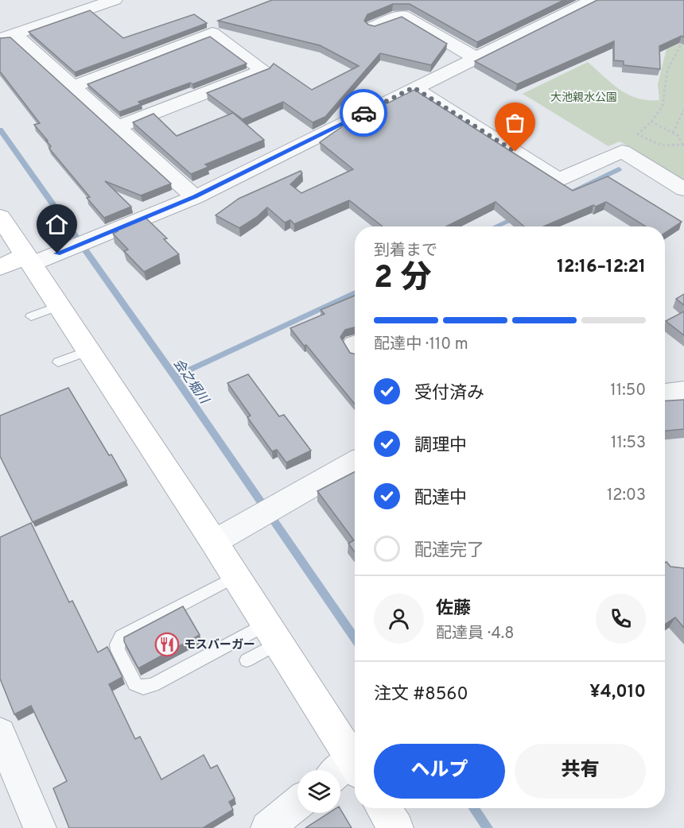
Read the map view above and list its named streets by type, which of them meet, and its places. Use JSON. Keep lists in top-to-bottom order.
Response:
{
  "water": ["会之堀川"],
  "parks": ["大池親水公園"],
  "places": {
    "restaurant": ["モスバーガー"]
  },
  "page": {
    "heading": ["2 分", "到着まで", "12:16–12:21"],
    "panel": [
      "佐藤",
      "配達員 · 4.8",
      "注文 #8560",
      "¥4,010"
    ],
    "bar": "配達中 · 110 m",
    "list": [
      ["受付済み", "11:50"],
      ["調理中", "11:53"],
      ["配達中", "12:03"],
      "配達完了"
    ],
    "buttons": ["ヘルプ", "共有"]
  }
}
